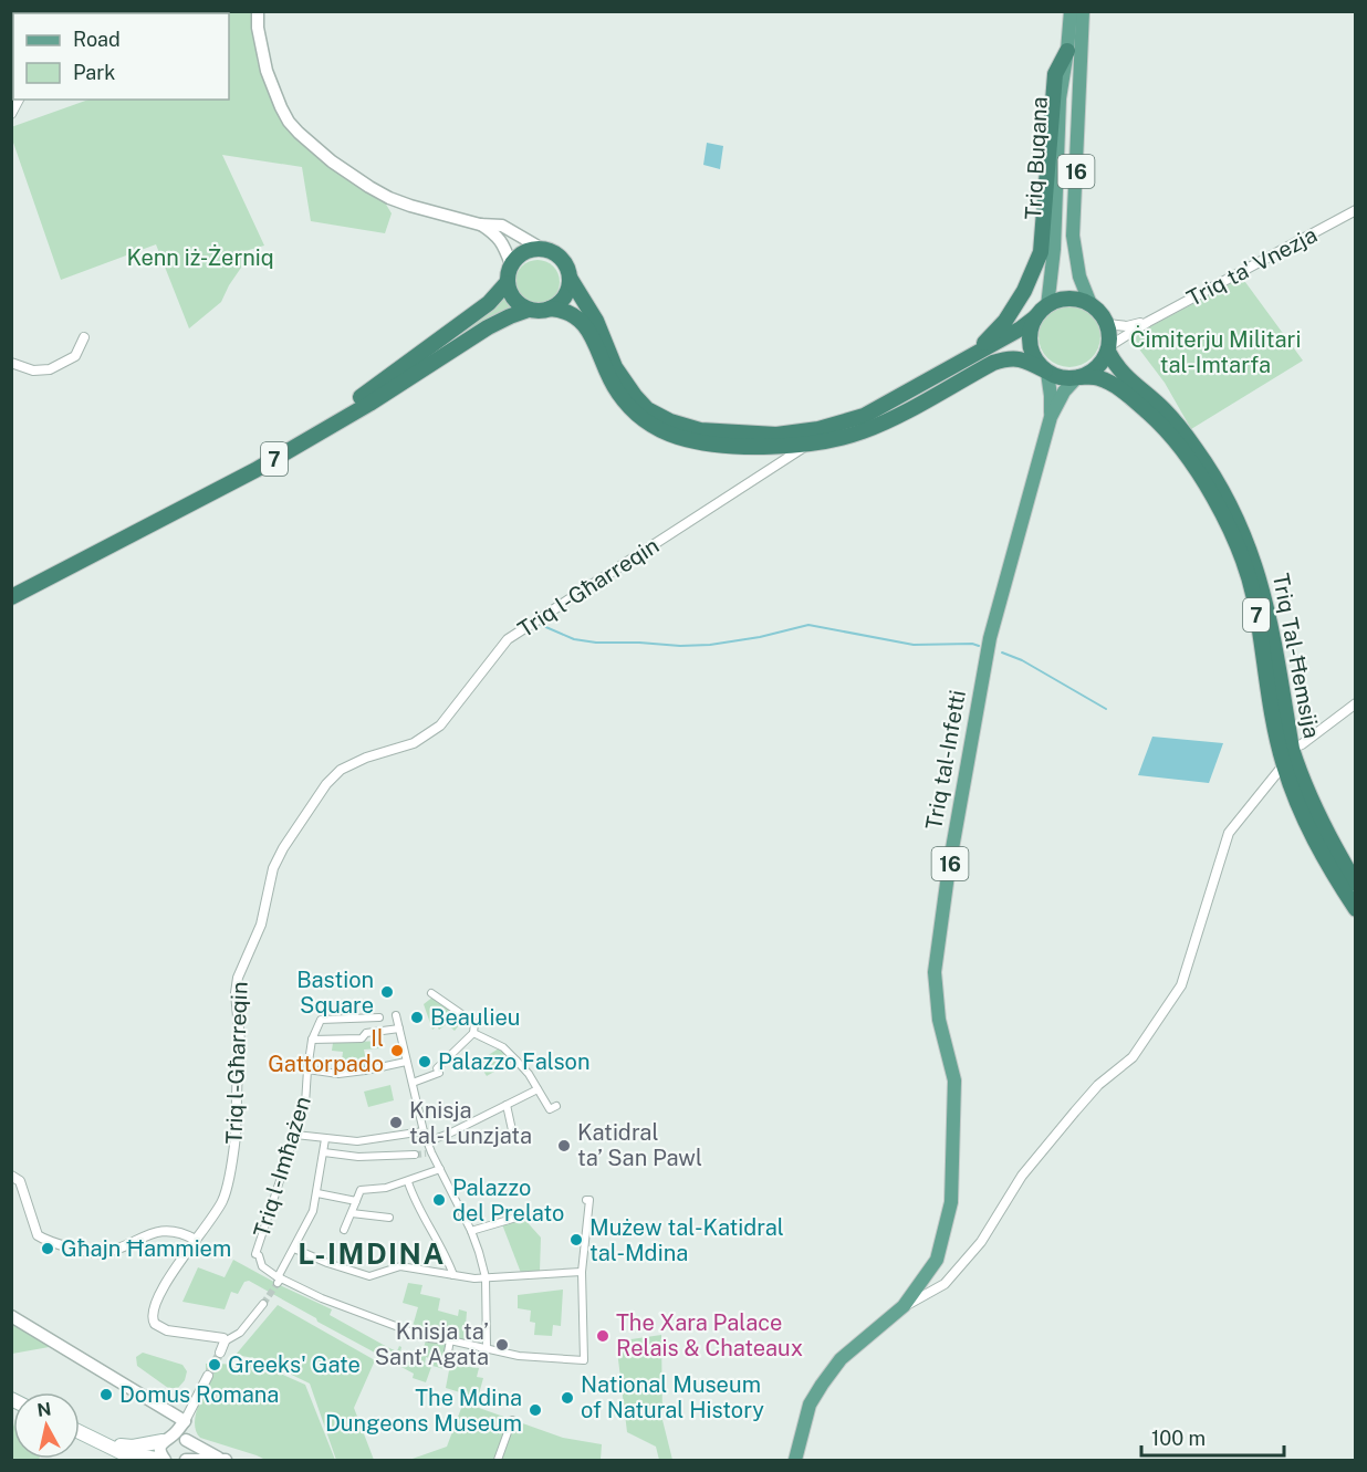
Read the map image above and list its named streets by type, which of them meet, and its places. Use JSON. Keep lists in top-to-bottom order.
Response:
{
  "streets": {
    "highway": ["7", "Triq Tal-Ħemsija"],
    "main road": ["Triq Buqana", "16", "Triq tal-Infetti"],
    "street": ["Triq ta' Vnezja", "Triq l-Għarreqin", "Triq l-Imħażen"]
  },
  "crossings": [
    ["Triq Buqana", "Triq ta' Vnezja"],
    ["Triq Buqana", "7"],
    ["Triq Buqana", "Triq Tal-Ħemsija"],
    ["Triq Buqana", "Triq tal-Infetti"],
    ["Triq ta' Vnezja", "7"],
    ["Triq ta' Vnezja", "Triq Tal-Ħemsija"],
    ["Triq ta' Vnezja", "Triq tal-Infetti"],
    ["7", "Triq l-Għarreqin"],
    ["7", "Triq Tal-Ħemsija"],
    ["7", "Triq tal-Infetti"],
    ["Triq Tal-Ħemsija", "Triq tal-Infetti"]
  ],
  "districts": ["L-IMDINA"],
  "parks": ["Kenn iż-Żerniq", "Ċimiterju Militari tal-Imtarfa"],
  "places": [
    "Bastion Square",
    "Beaulieu",
    "Il Gattorpado",
    "Palazzo Falson",
    "Knisja tal-Lunzjata",
    "Katidral ta’ San Pawl",
    "Palazzo del Prelato",
    "Mużew tal-Katidral tal-Mdina",
    "Għajn Ħammiem",
    "The Xara Palace Relais & Chateaux",
    "Knisja ta’ Sant'Agata",
    "Greeks' Gate",
    "Domus Romana",
    "National Museum of Natural History",
    "The Mdina Dungeons Museum"
  ],
  "legend": ["Road", "Park"],
  "scale_bar": "100 m",
  "north": "top"
}
